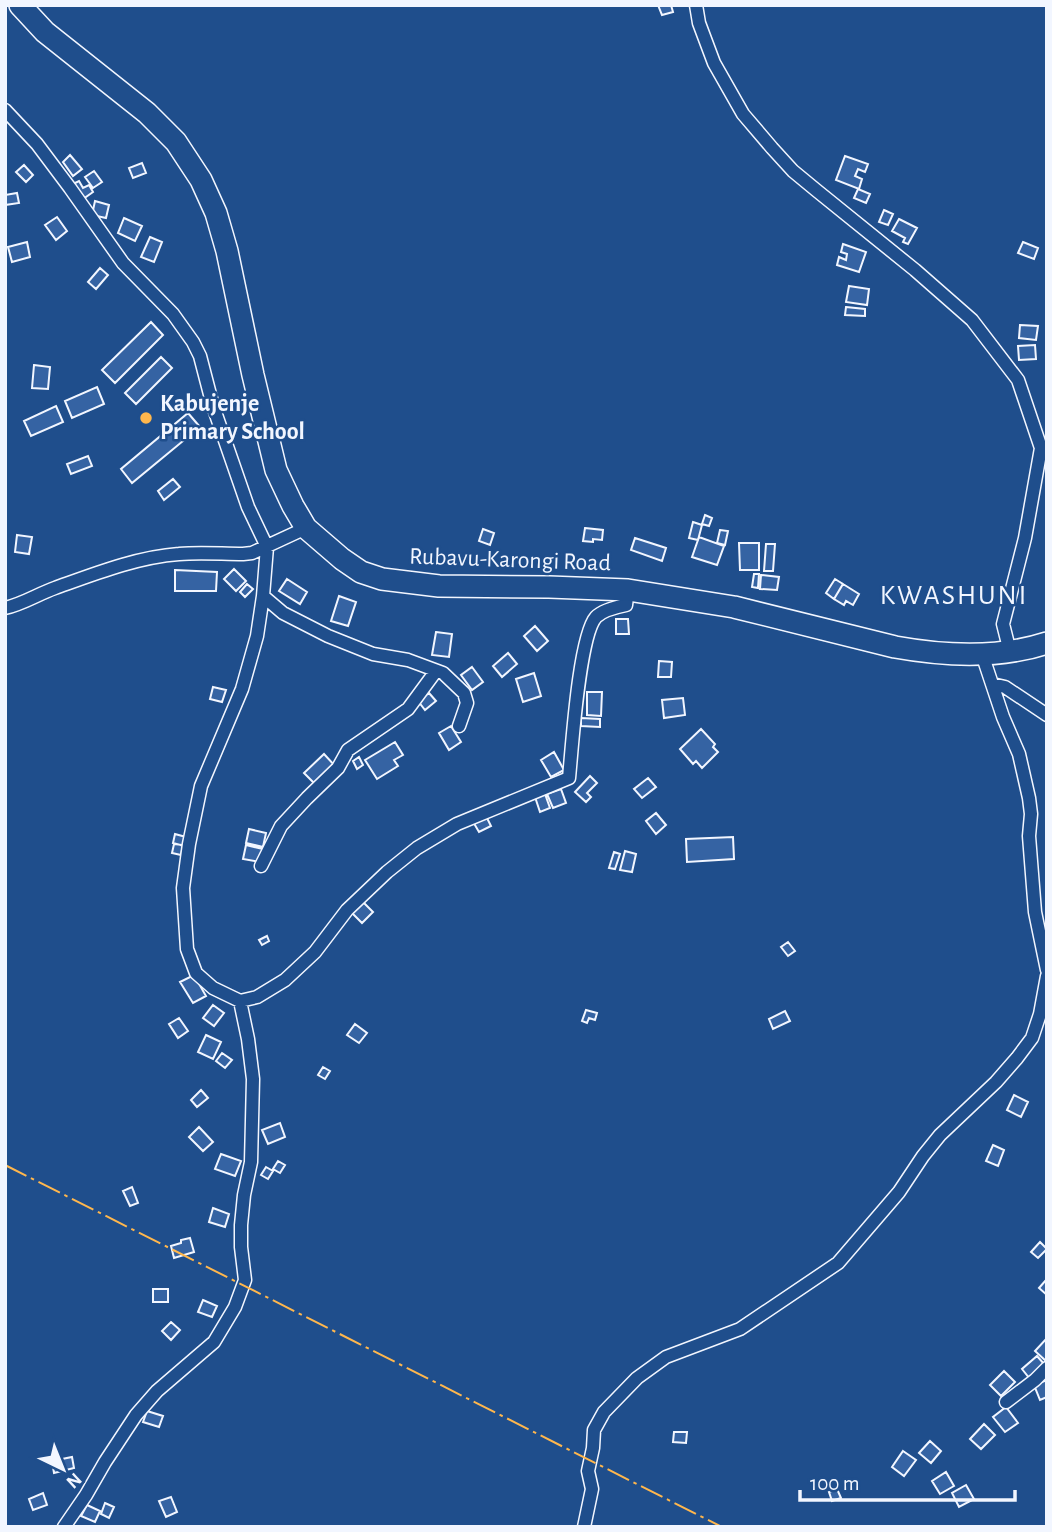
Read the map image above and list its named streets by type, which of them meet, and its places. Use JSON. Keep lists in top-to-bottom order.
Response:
{
  "streets": {
    "highway": ["Rubavu-Karongi Road"]
  },
  "districts": ["KWASHUNI"],
  "places": ["Kabujenje Primary School"],
  "scale_bar": "100 m",
  "north": "bottom right"
}
